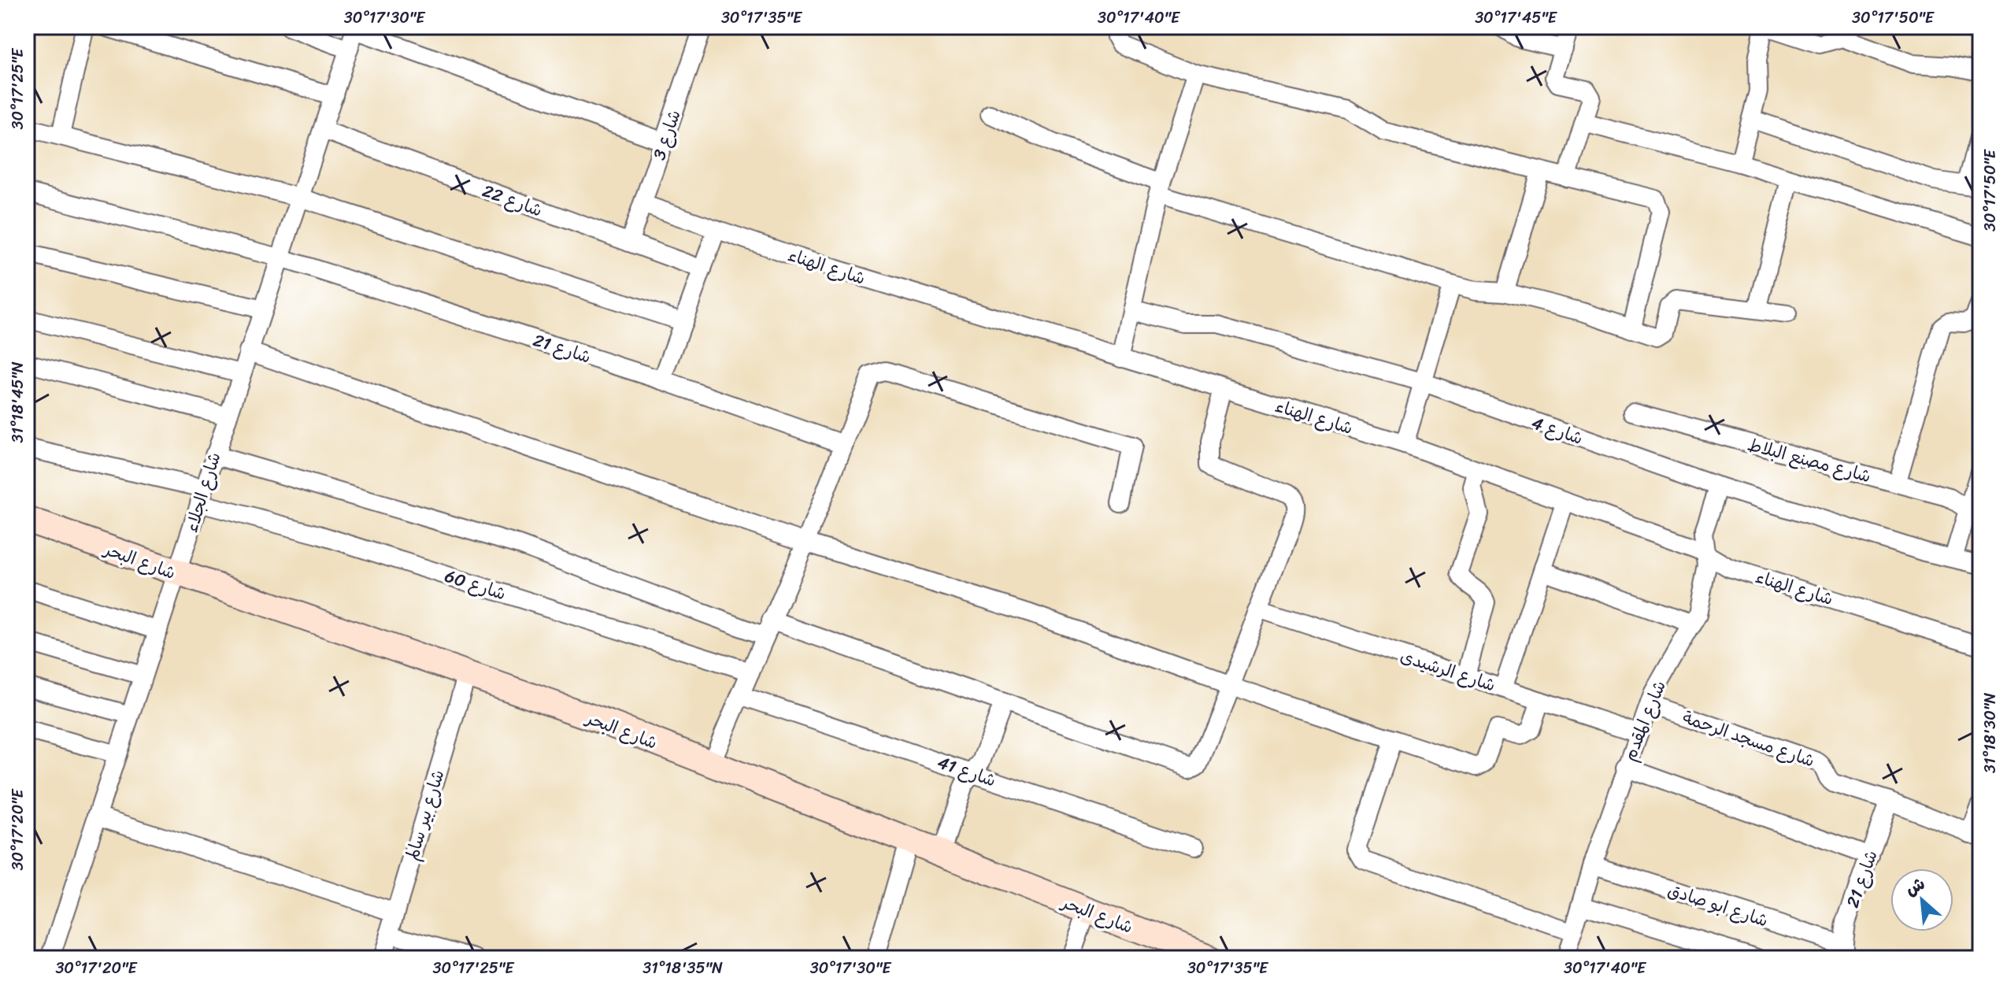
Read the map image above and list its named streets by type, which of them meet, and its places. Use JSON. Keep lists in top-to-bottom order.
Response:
{
  "streets": {
    "street": [
      "شارع 3",
      "شارع 22",
      "شارع الهناء",
      "شارع 21",
      "شارع 4",
      "شارع مصنع البلاط",
      "شارع الجلاء",
      "شارع البحر",
      "شارع 60",
      "شارع الرشيدى",
      "شارع المقدم",
      "شارع مسجد الرحمة",
      "شارع 41",
      "شارع بير سالم",
      "شارع ابو صادق"
    ]
  },
  "crossings": [
    ["شارع 3", "شارع 22"],
    ["شارع 3", "شارع الهناء"],
    ["شارع 22", "شارع الجلاء"],
    ["شارع الهناء", "شارع المقدم"],
    ["شارع 21", "شارع الجلاء"],
    ["شارع 21", "شارع مسجد الرحمة"],
    ["شارع 21", "شارع ابو صادق"],
    ["شارع 4", "شارع المقدم"],
    ["شارع الجلاء", "شارع البحر"],
    ["شارع الجلاء", "شارع 60"],
    ["شارع البحر", "شارع بير سالم"],
    ["شارع الرشيدى", "شارع المقدم"],
    ["شارع المقدم", "شارع مسجد الرحمة"],
    ["شارع المقدم", "شارع ابو صادق"]
  ],
  "north": "top left",
  "coordinates": [
    "30°17'30\"E",
    "30°17'35\"E",
    "30°17'40\"E",
    "30°17'45\"E",
    "30°17'50\"E",
    "30°17'25\"E",
    "31°18'45\"N",
    "31°18'30\"N",
    "30°17'20\"E",
    "31°18'35\"N"
  ]
}
